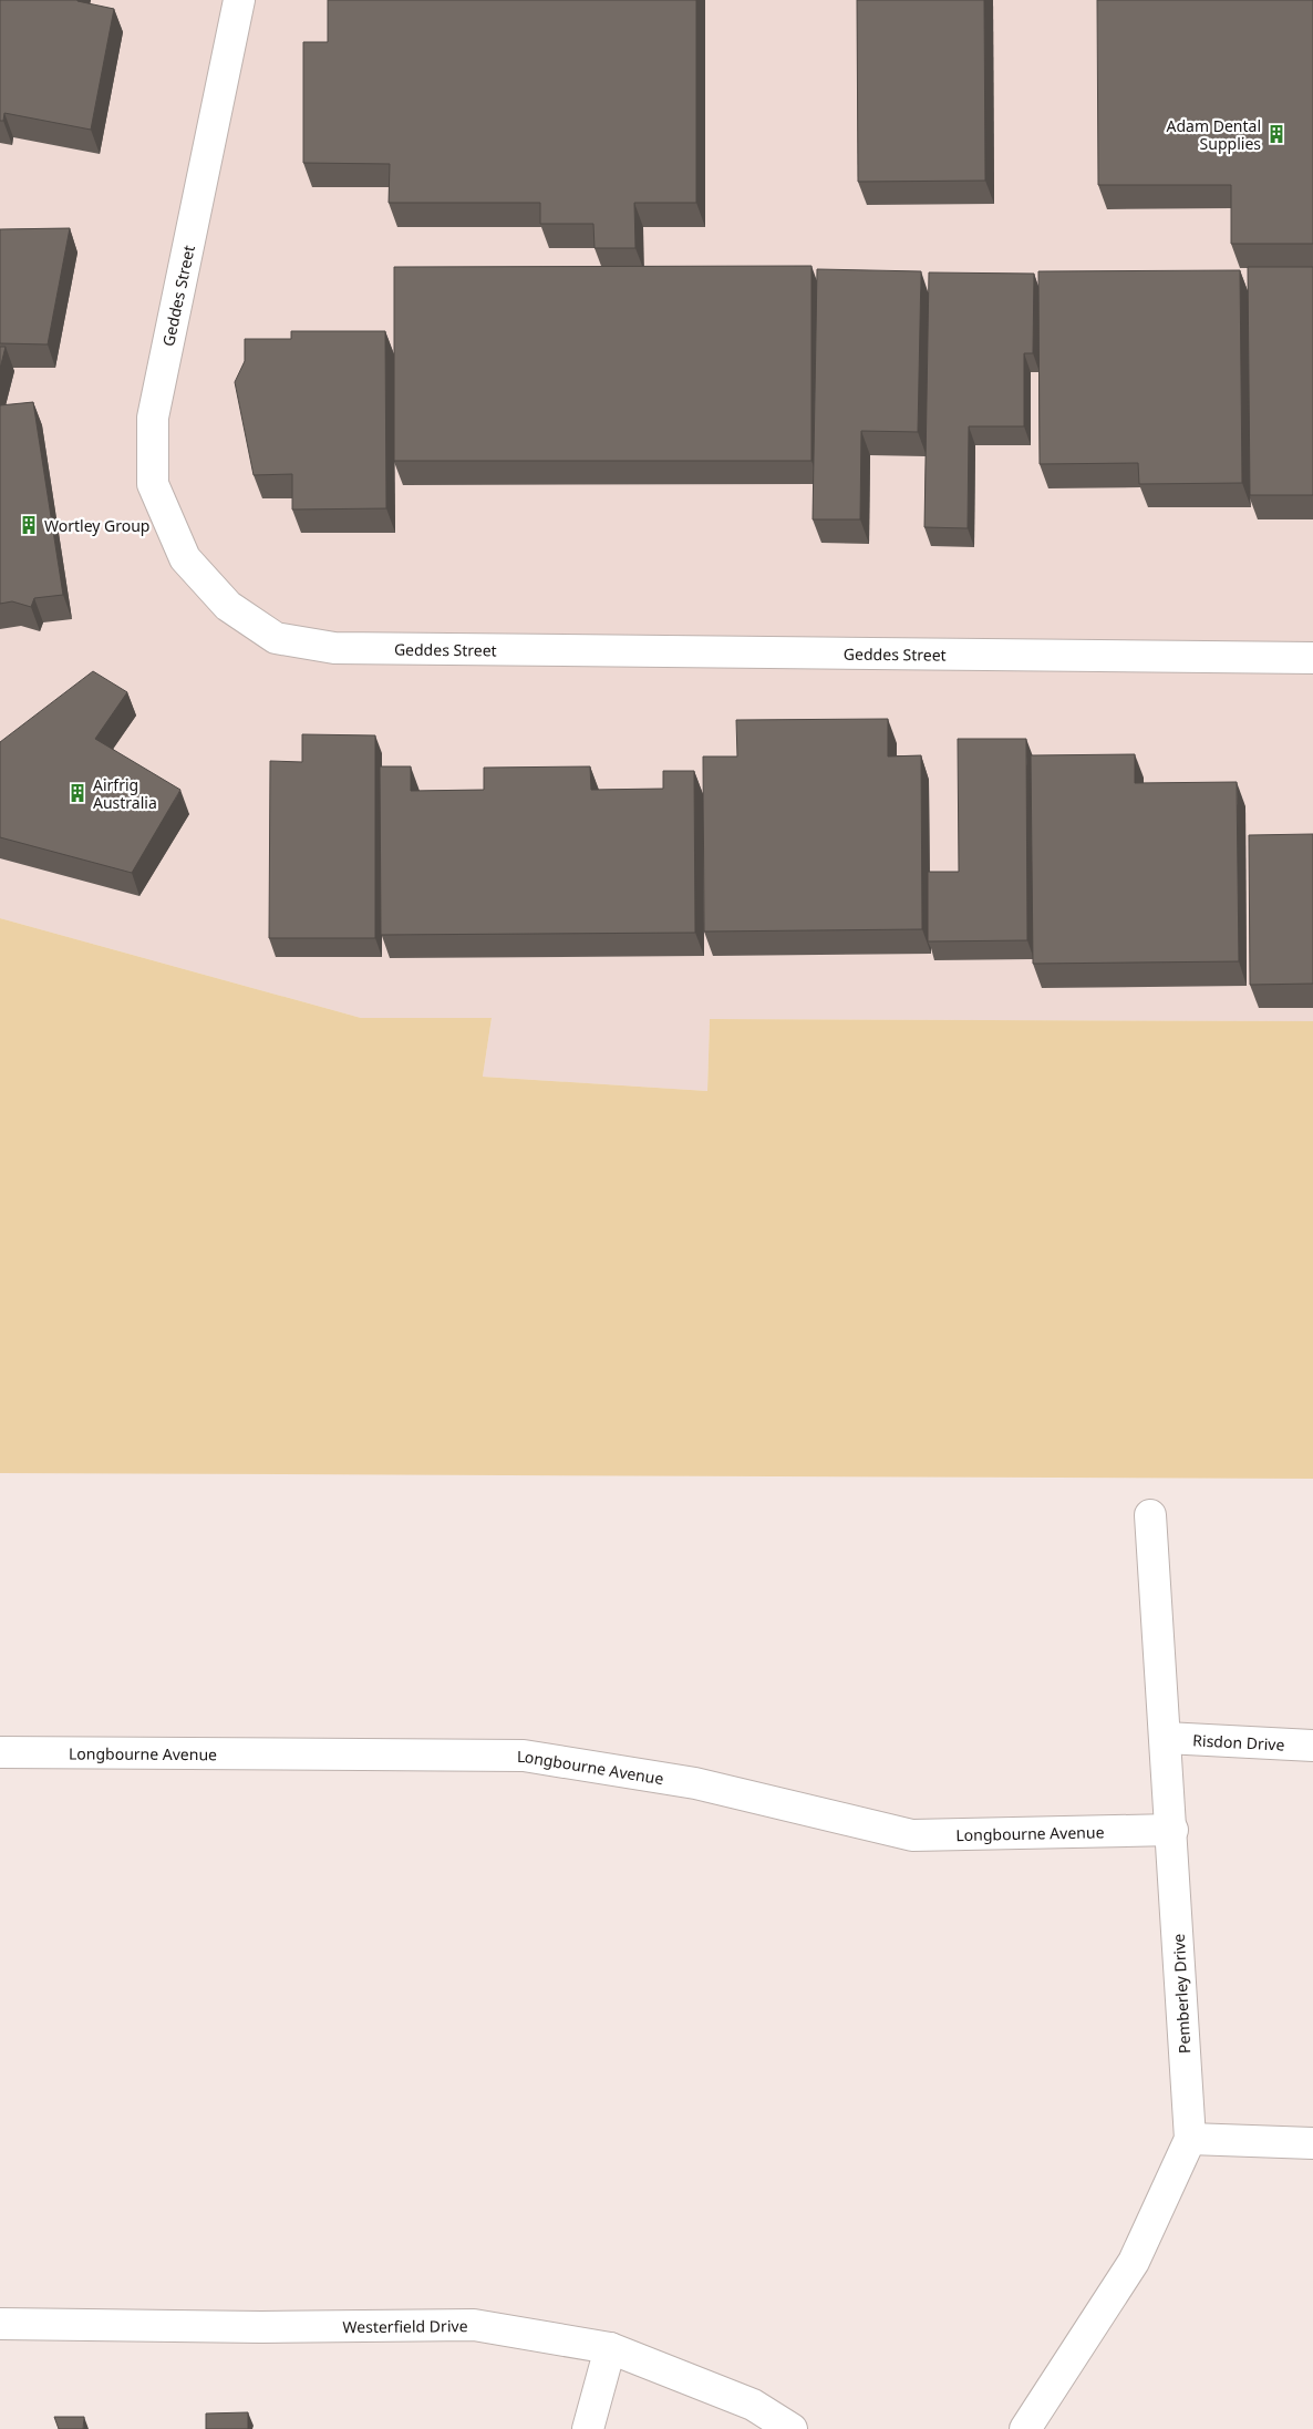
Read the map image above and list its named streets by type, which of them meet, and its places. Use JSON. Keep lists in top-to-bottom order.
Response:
{
  "streets": {
    "street": [
      "Geddes Street",
      "Risdon Drive",
      "Longbourne Avenue",
      "Pemberley Drive",
      "Westerfield Drive"
    ]
  },
  "crossings": [
    ["Risdon Drive", "Pemberley Drive"],
    ["Longbourne Avenue", "Pemberley Drive"]
  ],
  "places": {
    "building": ["Adam Dental Supplies", "Wortley Group", "Airfrig Australia"]
  }
}
